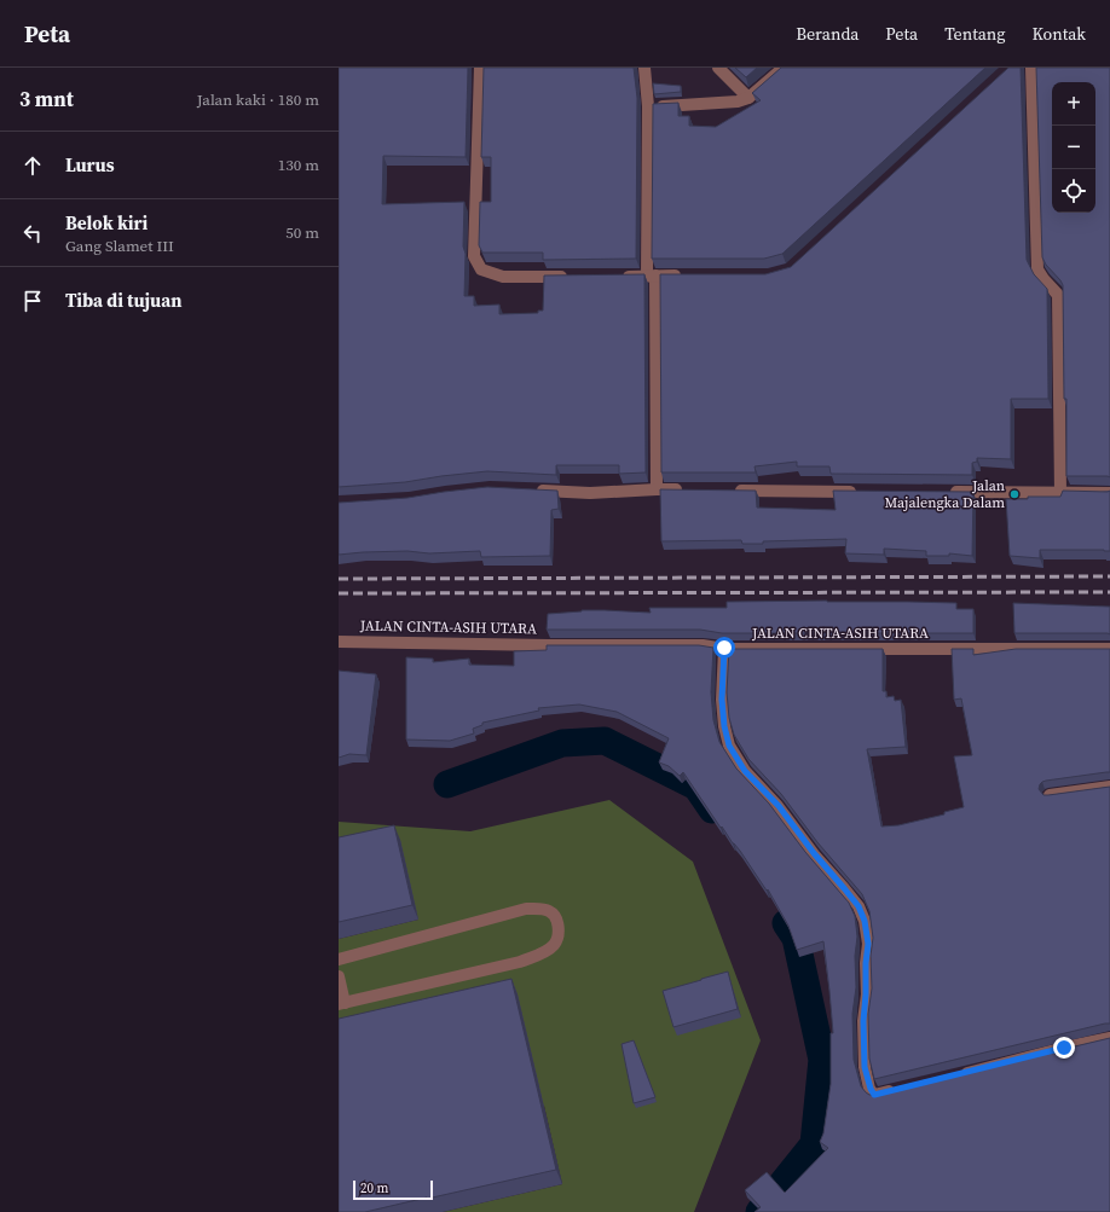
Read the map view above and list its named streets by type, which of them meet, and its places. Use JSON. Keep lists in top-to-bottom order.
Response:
{
  "streets": {
    "street": ["JALAN CINTA-ASIH UTARA"]
  },
  "places": ["Jalan Majalengka Dalam"],
  "scale_bar": "20 m",
  "page": {
    "header": "Peta",
    "nav": [
      "Beranda",
      "Peta",
      "Tentang",
      "Kontak"
    ],
    "heading": ["3 mnt", "Jalan kaki · 180 m"],
    "map_buttons": ["+", "−"],
    "list": [
      ["Lurus", "130 m"],
      ["Belok kiri", "Gang Slamet III", "50 m"],
      "Tiba di tujuan"
    ],
    "scale": "20 m"
  }
}
